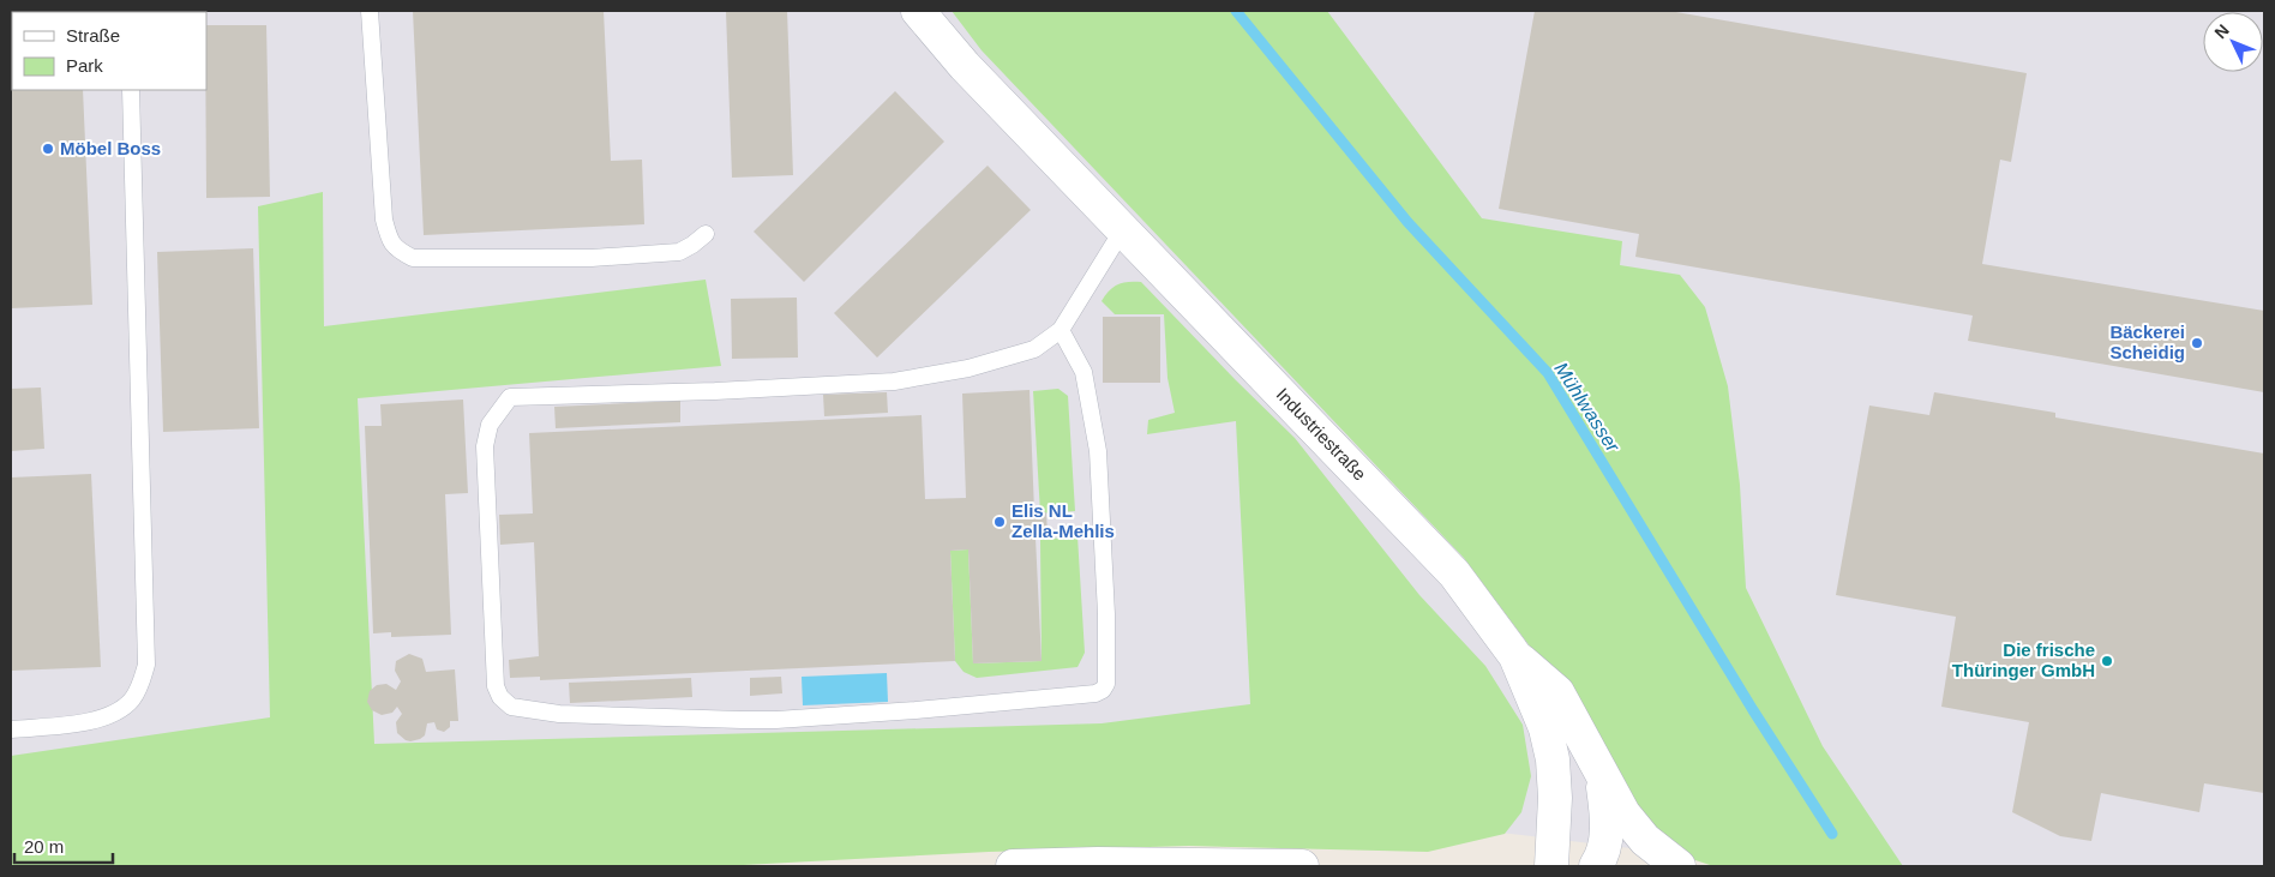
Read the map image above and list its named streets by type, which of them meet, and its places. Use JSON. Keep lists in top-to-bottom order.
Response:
{
  "streets": {
    "street": ["Industriestraße"]
  },
  "water": ["Mühlwasser"],
  "places": [
    "Möbel Boss",
    "Bäckerei Scheidig",
    "Elis NL Zella-Mehlis",
    "Die frische Thüringer GmbH"
  ],
  "legend": ["Straße", "Park"],
  "scale_bar": "20 m",
  "north": "top left"
}
